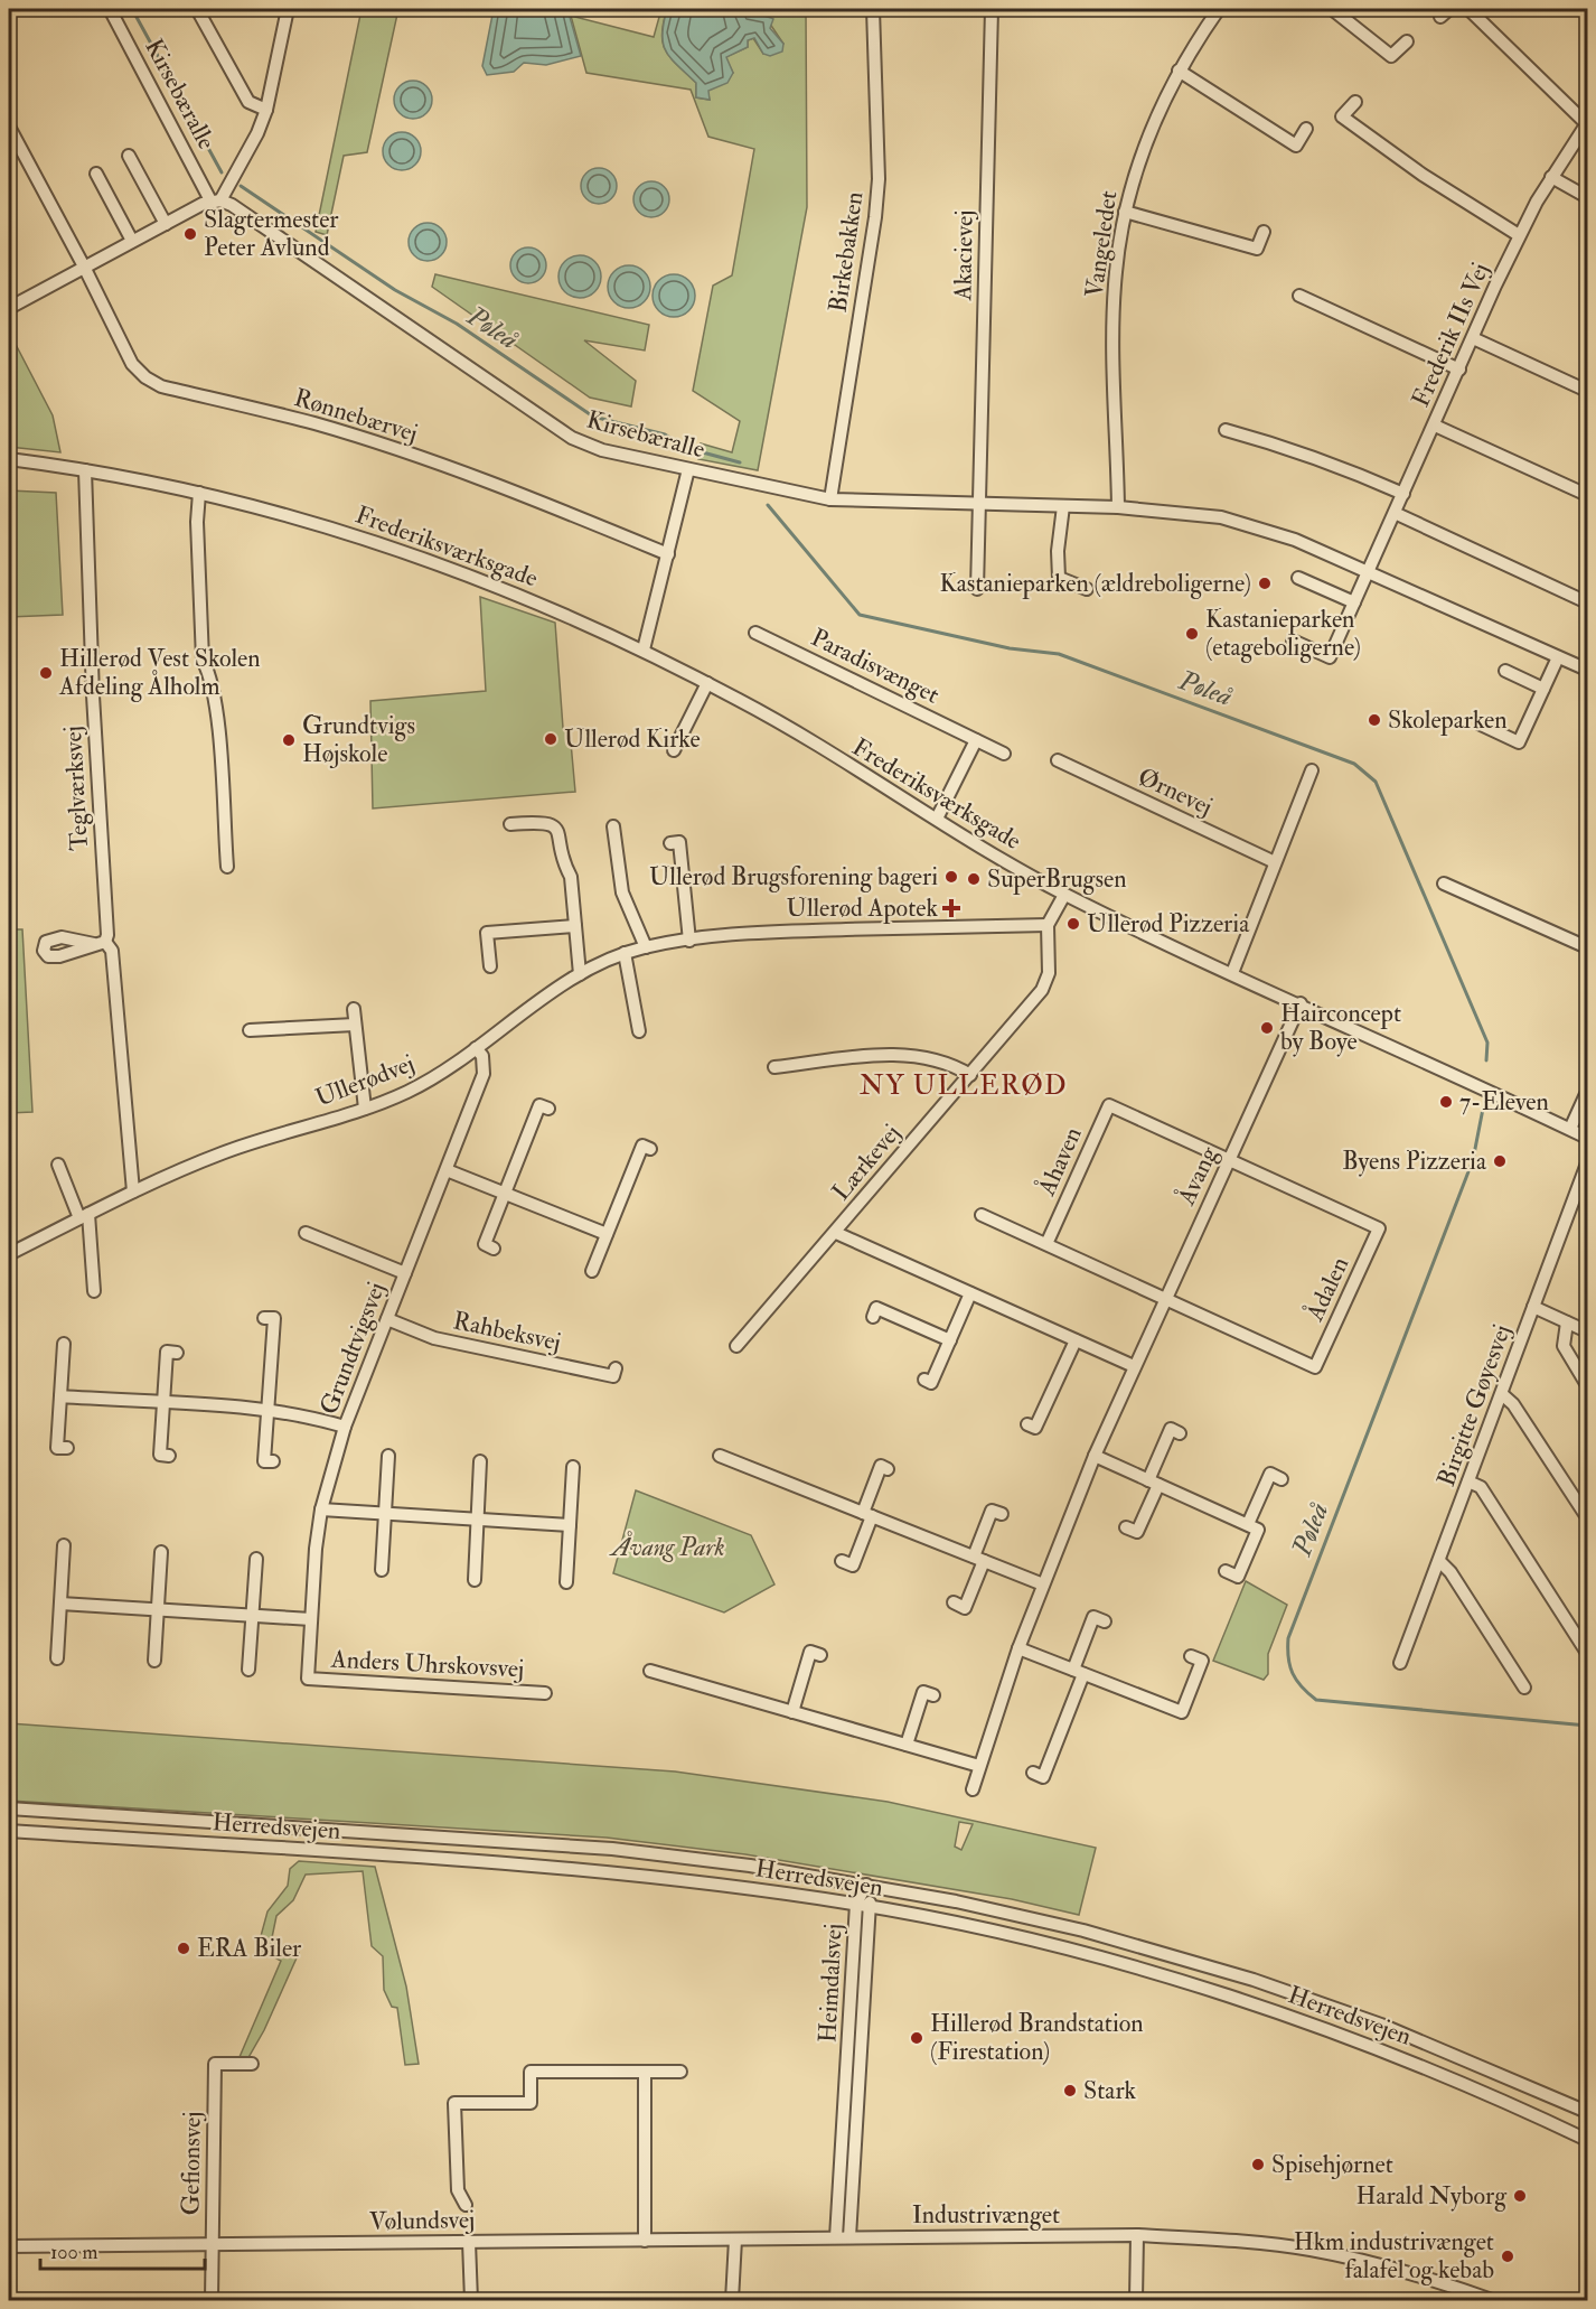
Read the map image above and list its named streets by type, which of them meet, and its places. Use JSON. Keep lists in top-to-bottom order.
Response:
{
  "streets": {
    "street": [
      "Kirsebæralle",
      "Vangeledet",
      "Birkebakken",
      "Akacievej",
      "Frederik IIs Vej",
      "Rønnebærvej",
      "Frederiksværksgade",
      "Paradisvænget",
      "Teglværksvej",
      "Ørnevej",
      "Ullerødvej",
      "Åhaven",
      "Lærkevej",
      "Åvang",
      "Ådalen",
      "Rahbeksvej",
      "Grundtvigsvej",
      "Birgitte Gøyesvej",
      "Anders Uhrskovsvej",
      "Herredsvejen",
      "Heimdalsvej",
      "Gefionsvej",
      "Industrivænget",
      "Vølundsvej"
    ]
  },
  "crossings": [
    ["Kirsebæralle", "Vangeledet"],
    ["Kirsebæralle", "Birkebakken"],
    ["Kirsebæralle", "Akacievej"],
    ["Kirsebæralle", "Frederik IIs Vej"],
    ["Frederiksværksgade", "Teglværksvej"],
    ["Frederiksværksgade", "Åvang"],
    ["Teglværksvej", "Ullerødvej"],
    ["Ullerødvej", "Lærkevej"],
    ["Ullerødvej", "Grundtvigsvej"],
    ["Åhaven", "Åvang"],
    ["Åhaven", "Ådalen"],
    ["Åvang", "Ådalen"],
    ["Rahbeksvej", "Grundtvigsvej"],
    ["Grundtvigsvej", "Anders Uhrskovsvej"],
    ["Herredsvejen", "Heimdalsvej"],
    ["Heimdalsvej", "Industrivænget"],
    ["Heimdalsvej", "Vølundsvej"],
    ["Gefionsvej", "Vølundsvej"],
    ["Industrivænget", "Vølundsvej"]
  ],
  "districts": ["NY ULLERØD"],
  "water": ["Pøleå"],
  "parks": ["Åvang Park"],
  "places": {
    "other": [
      "Slagtermester Peter Avlund",
      "Kastanieparken (ældreboligerne)",
      "Kastanieparken (etageboligerne)",
      "Hillerød Vest Skolen Afdeling Ålholm",
      "Skoleparken",
      "Ullerød Kirke",
      "Grundtvigs Højskole",
      "Ullerød Brugsforening bageri",
      "SuperBrugsen",
      "Ullerød Pizzeria",
      "Hairconcept by Boye",
      "7-Eleven",
      "Byens Pizzeria",
      "ERA Biler",
      "Hillerød Brandstation (Firestation)",
      "Stark",
      "Spisehjørnet",
      "Harald Nyborg",
      "Hkm industrivænget falafel og kebab"
    ],
    "health": ["Ullerød Apotek"]
  },
  "scale_bar": "100 m"
}
